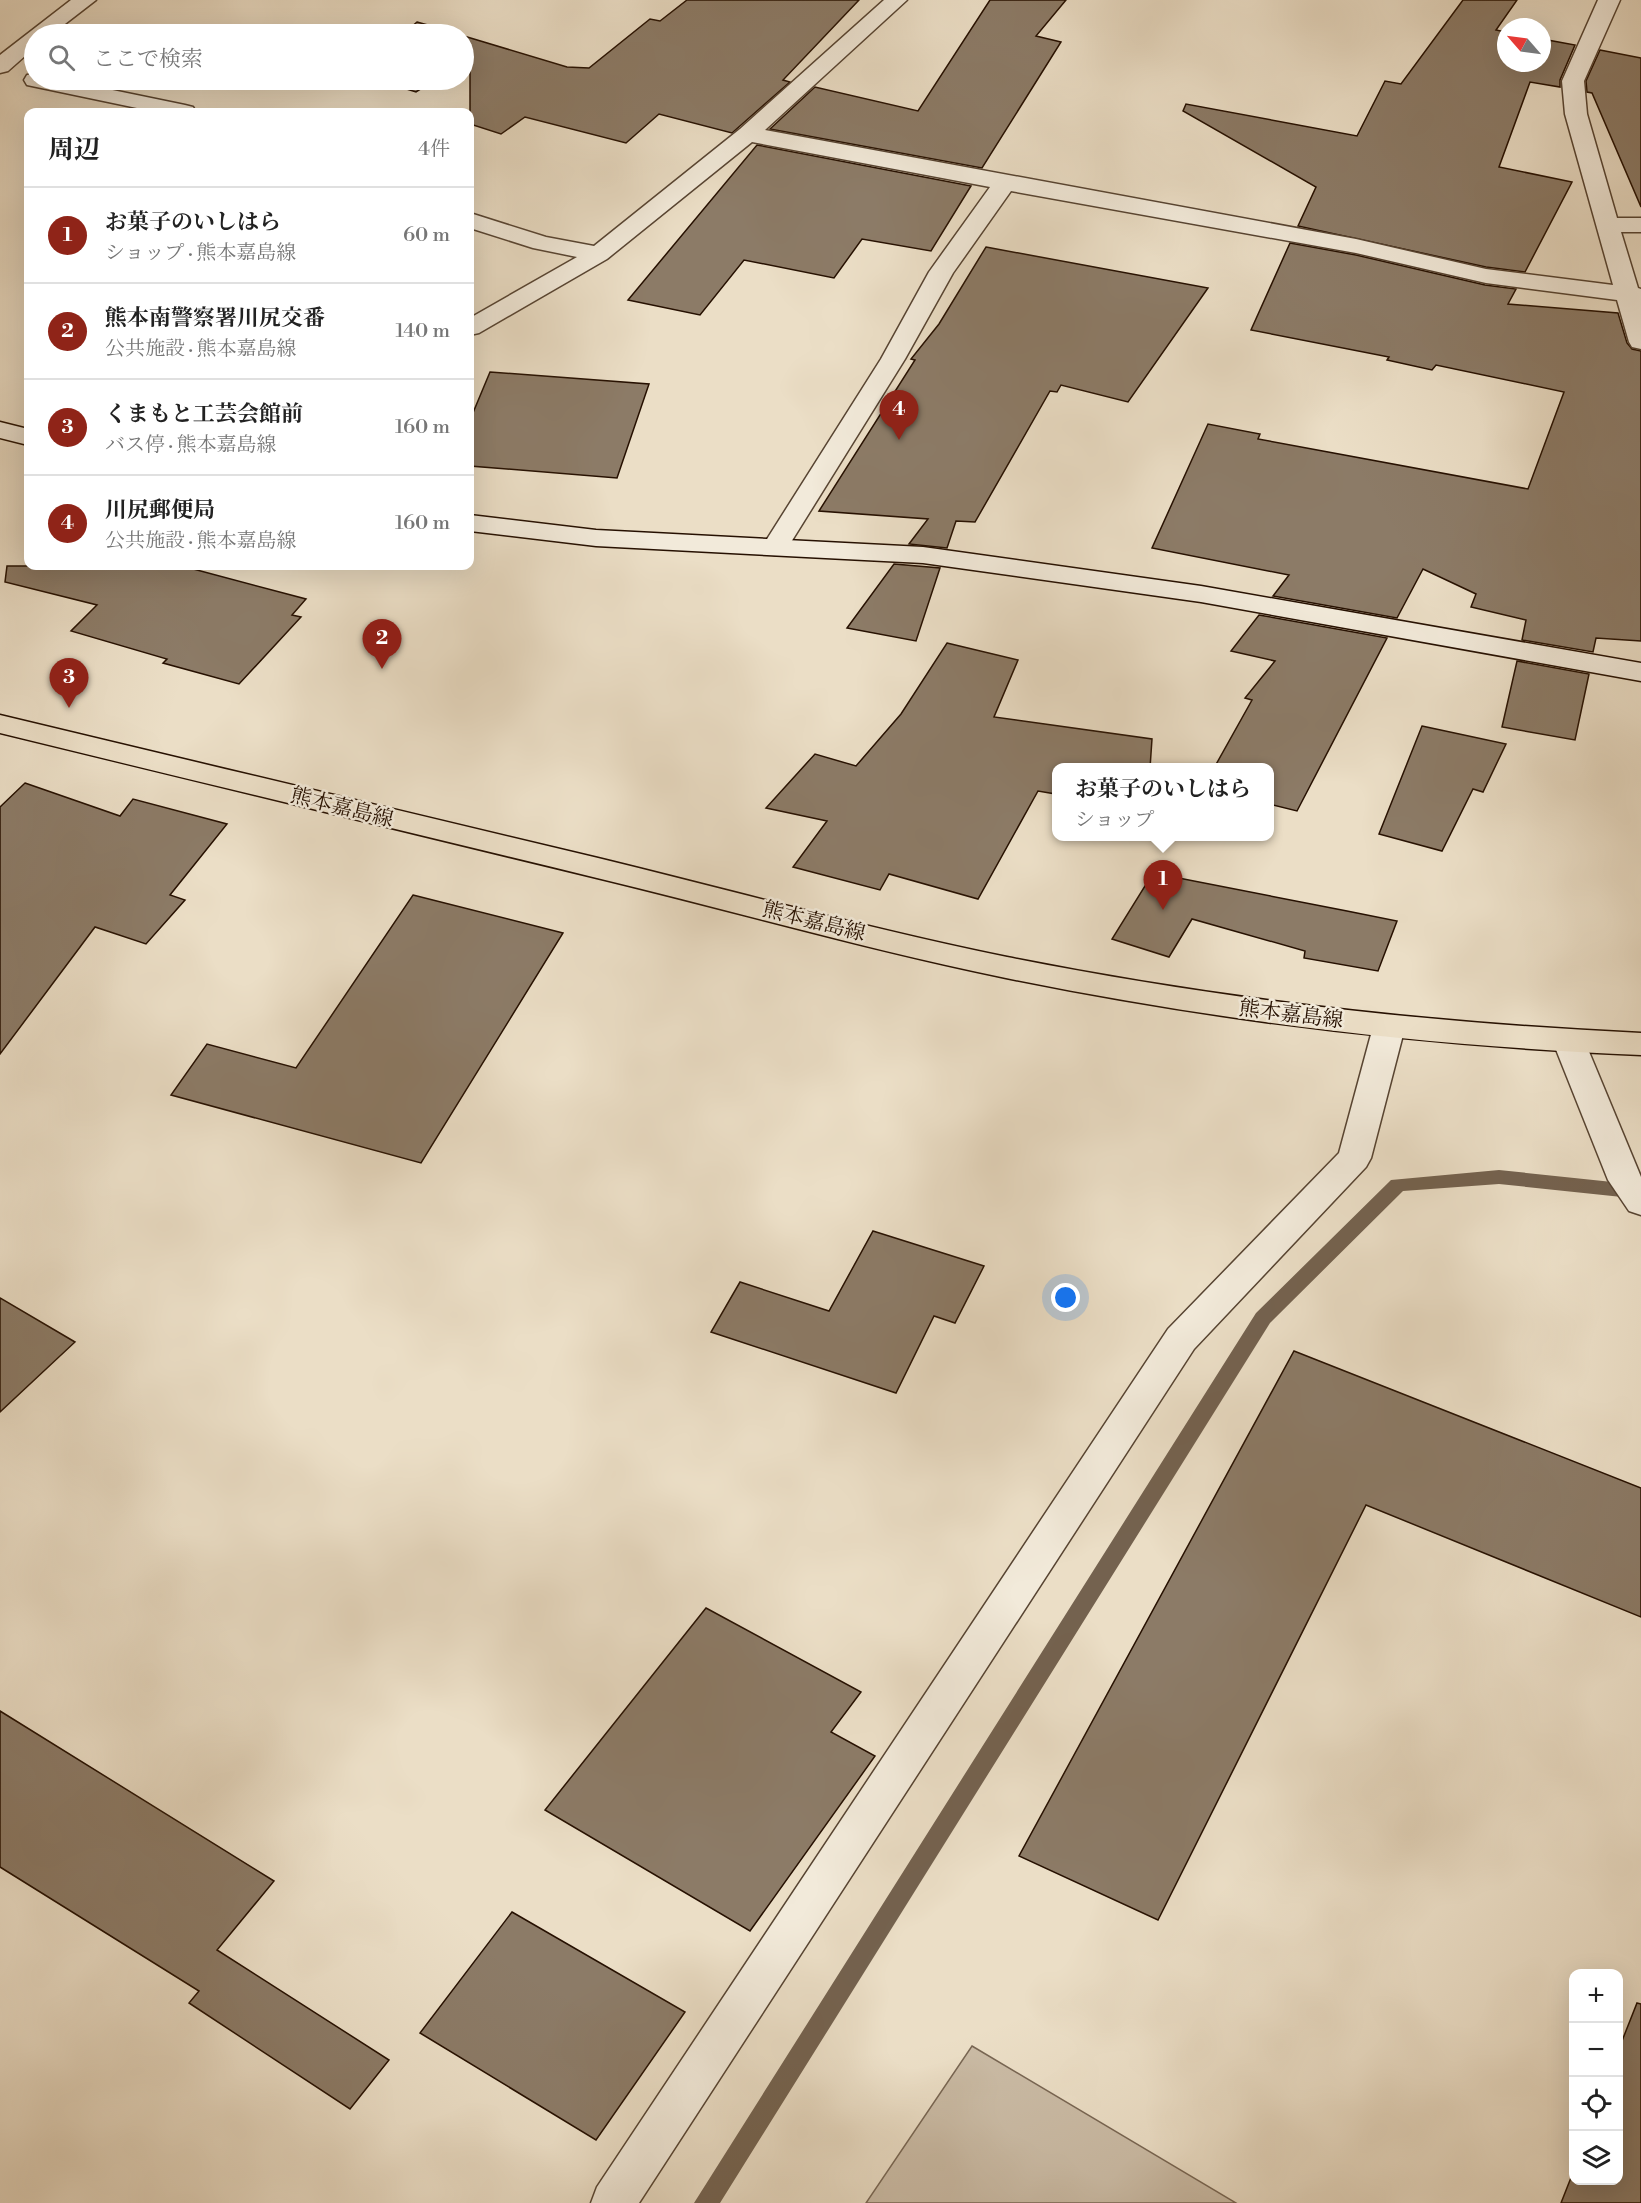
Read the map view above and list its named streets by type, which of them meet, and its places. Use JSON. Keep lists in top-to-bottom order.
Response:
{
  "streets": {
    "main road": ["熊本嘉島線"]
  },
  "north": "top left",
  "page": {
    "search": "ここで検索",
    "heading": ["周辺", "4件"],
    "list": [
      {
        "mark": "1",
        "name": "お菓子のいしはら",
        "note": "ショップ · 熊本嘉島線",
        "value": "60 m"
      },
      {
        "mark": "2",
        "name": "熊本南警察署川尻交番",
        "note": "公共施設 · 熊本嘉島線",
        "value": "140 m"
      },
      {
        "mark": "3",
        "name": "くまもと工芸会館前",
        "note": "バス停 · 熊本嘉島線",
        "value": "160 m"
      },
      {
        "mark": "4",
        "name": "川尻郵便局",
        "note": "公共施設 · 熊本嘉島線",
        "value": "160 m"
      }
    ],
    "pins": [
      "4",
      "2",
      "3",
      "1"
    ],
    "popup": ["お菓子のいしはら", "ショップ"],
    "map_buttons": ["+", "−"]
  }
}
